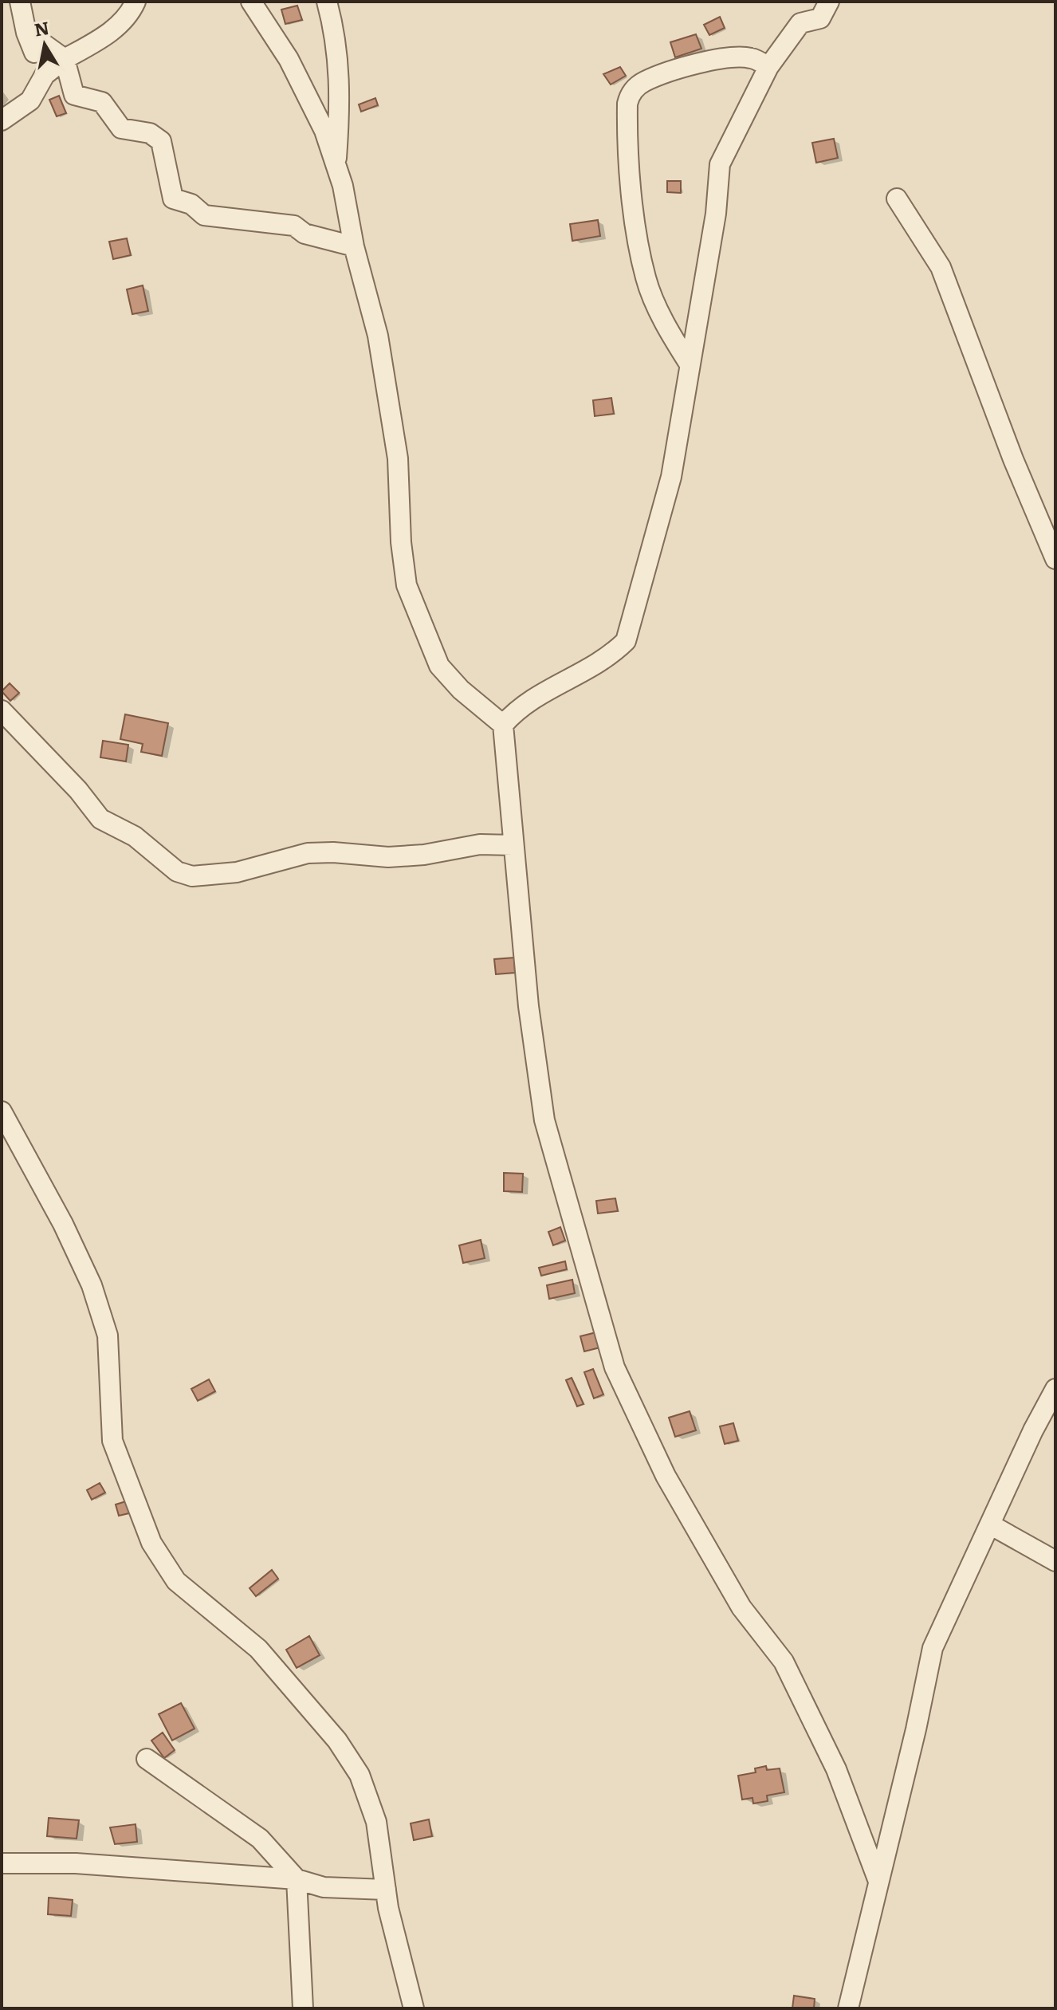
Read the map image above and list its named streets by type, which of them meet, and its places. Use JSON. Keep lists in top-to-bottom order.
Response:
{
  "north": "top"
}
